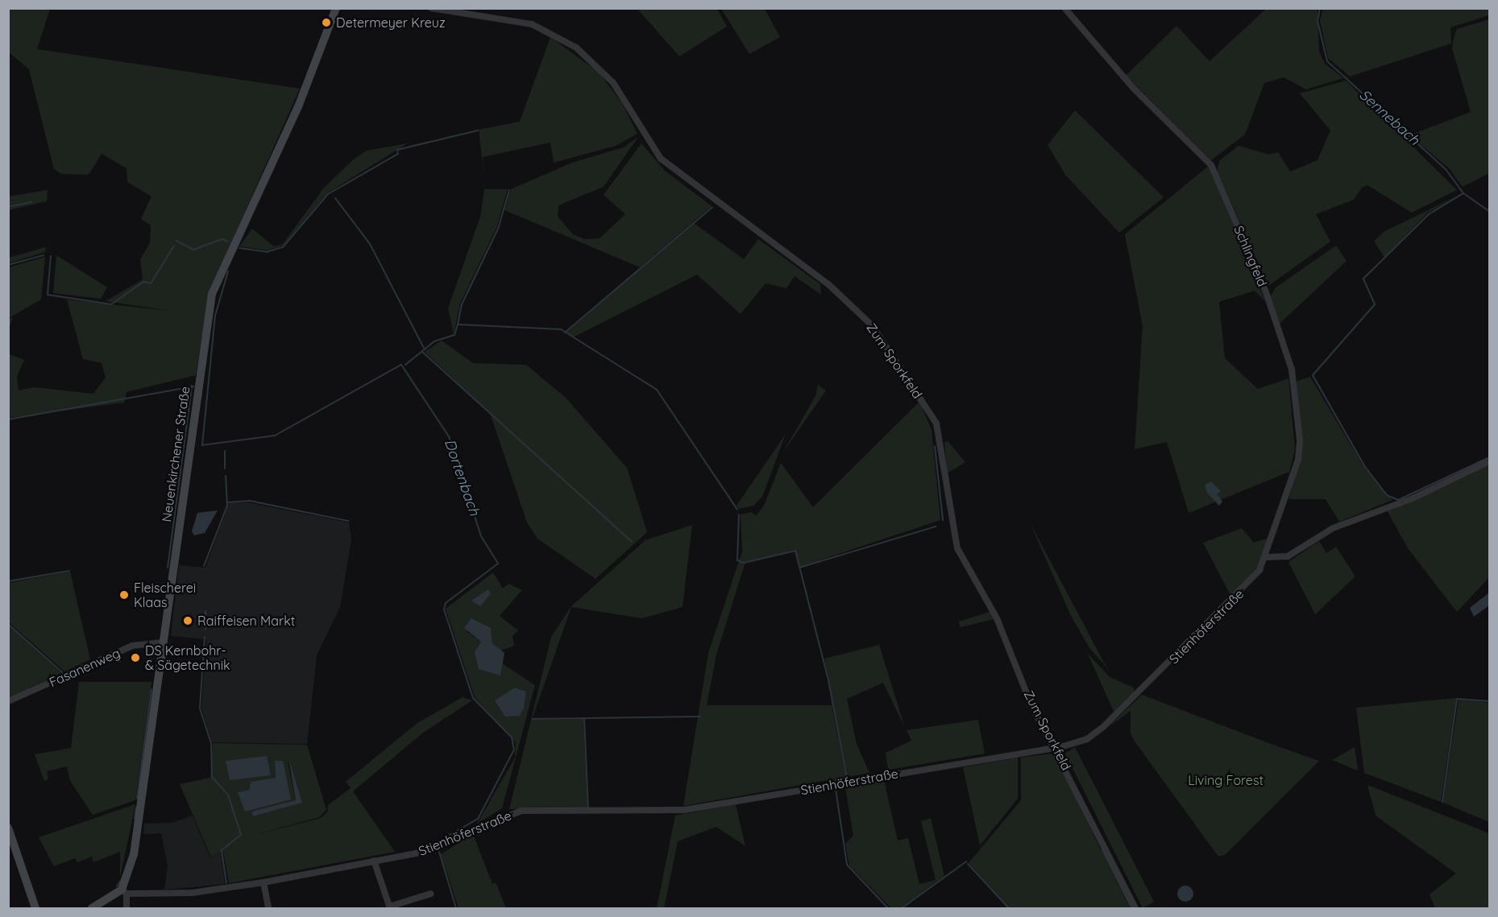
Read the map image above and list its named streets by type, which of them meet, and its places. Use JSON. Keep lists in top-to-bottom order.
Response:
{
  "streets": {
    "street": [
      "Schlingfeld",
      "Zum Sporkfeld",
      "Neuenkirchener Straße",
      "Stienhöferstraße",
      "Fasanenweg"
    ]
  },
  "crossings": [
    ["Schlingfeld", "Stienhöferstraße"],
    ["Zum Sporkfeld", "Stienhöferstraße"],
    ["Neuenkirchener Straße", "Stienhöferstraße"],
    ["Neuenkirchener Straße", "Fasanenweg"]
  ],
  "water": ["Sennebach", "Dortenbach"],
  "parks": ["Living Forest"],
  "places": [
    "Determeyer Kreuz",
    "Fleischerei Klaas",
    "Raiffeisen Markt",
    "DS Kernbohr- & Sägetechnik"
  ]
}
